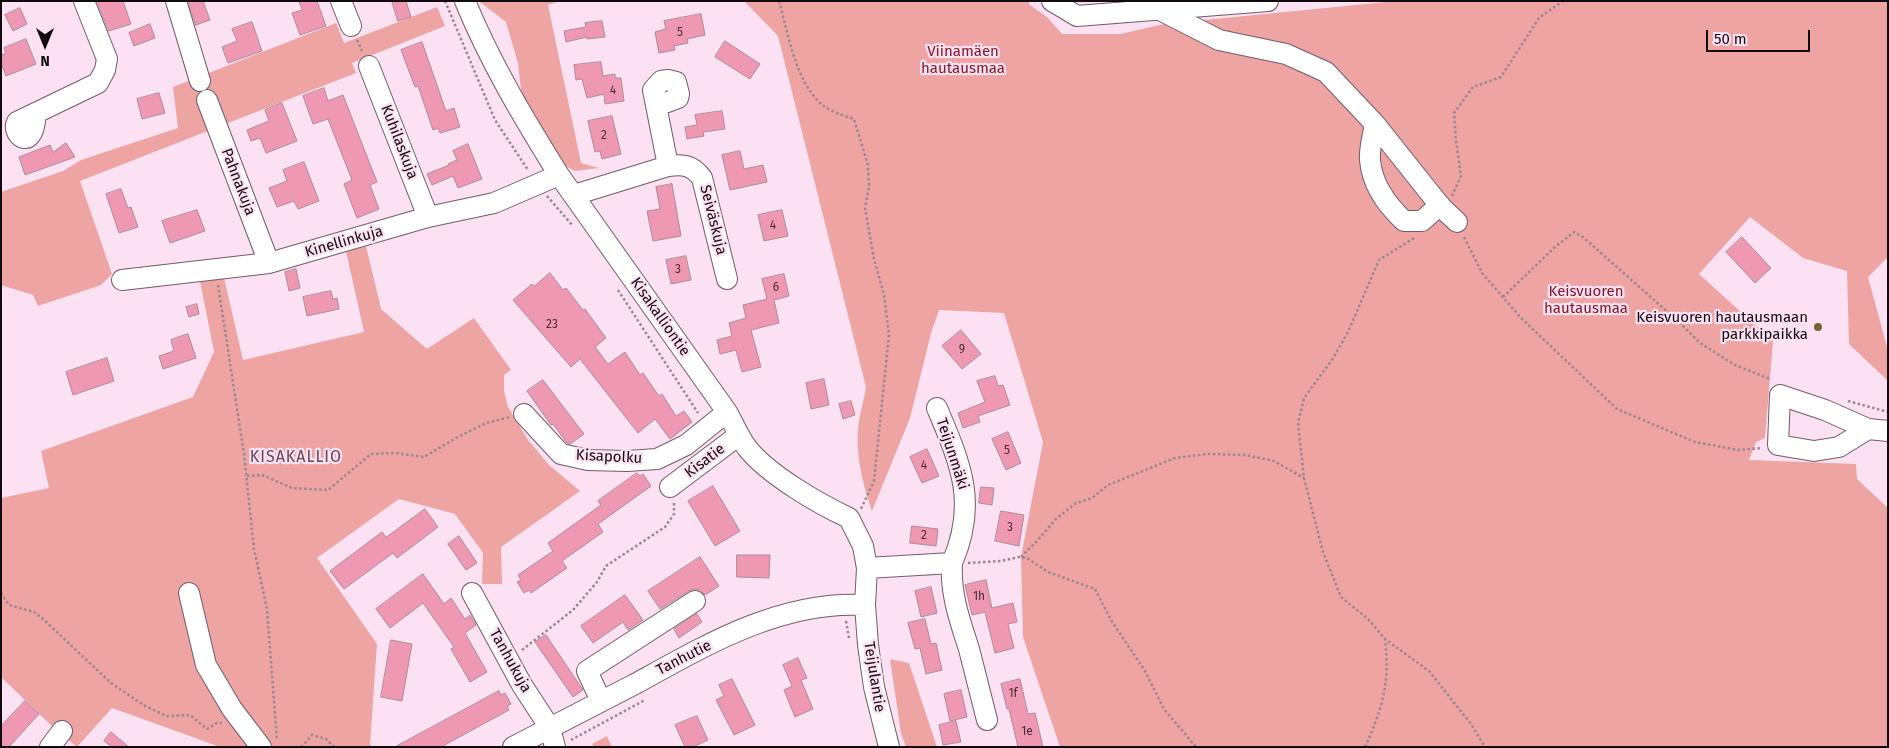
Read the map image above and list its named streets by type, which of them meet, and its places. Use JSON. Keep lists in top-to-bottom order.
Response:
{
  "streets": {
    "street": [
      "Kuhilaskuja",
      "Pahnakuja",
      "Seiväskuja",
      "Kinellinkuja",
      "Kisakalliontie",
      "Teijunmäki",
      "Kisapolku",
      "Kisatie",
      "Tanhutie",
      "Tanhukuja",
      "Teijulantie"
    ]
  },
  "crossings": [
    ["Kuhilaskuja", "Kinellinkuja"],
    ["Pahnakuja", "Kinellinkuja"],
    ["Seiväskuja", "Kisakalliontie"],
    ["Kinellinkuja", "Kisakalliontie"],
    ["Kisakalliontie", "Kisapolku"],
    ["Kisakalliontie", "Kisatie"],
    ["Tanhutie", "Tanhukuja"],
    ["Tanhutie", "Teijulantie"]
  ],
  "districts": ["KISAKALLIO"],
  "parks": ["Viinamäen hautausmaa", "Keisvuoren hautausmaa"],
  "places": ["Keisvuoren hautausmaan parkkipaikka"],
  "house_numbers": [
    "5",
    "4",
    "2",
    "4",
    "3",
    "6",
    "23",
    "9",
    "5",
    "4",
    "3",
    "2",
    "1h",
    "1f",
    "1e"
  ],
  "scale_bar": "50 m",
  "north": "bottom"
}
